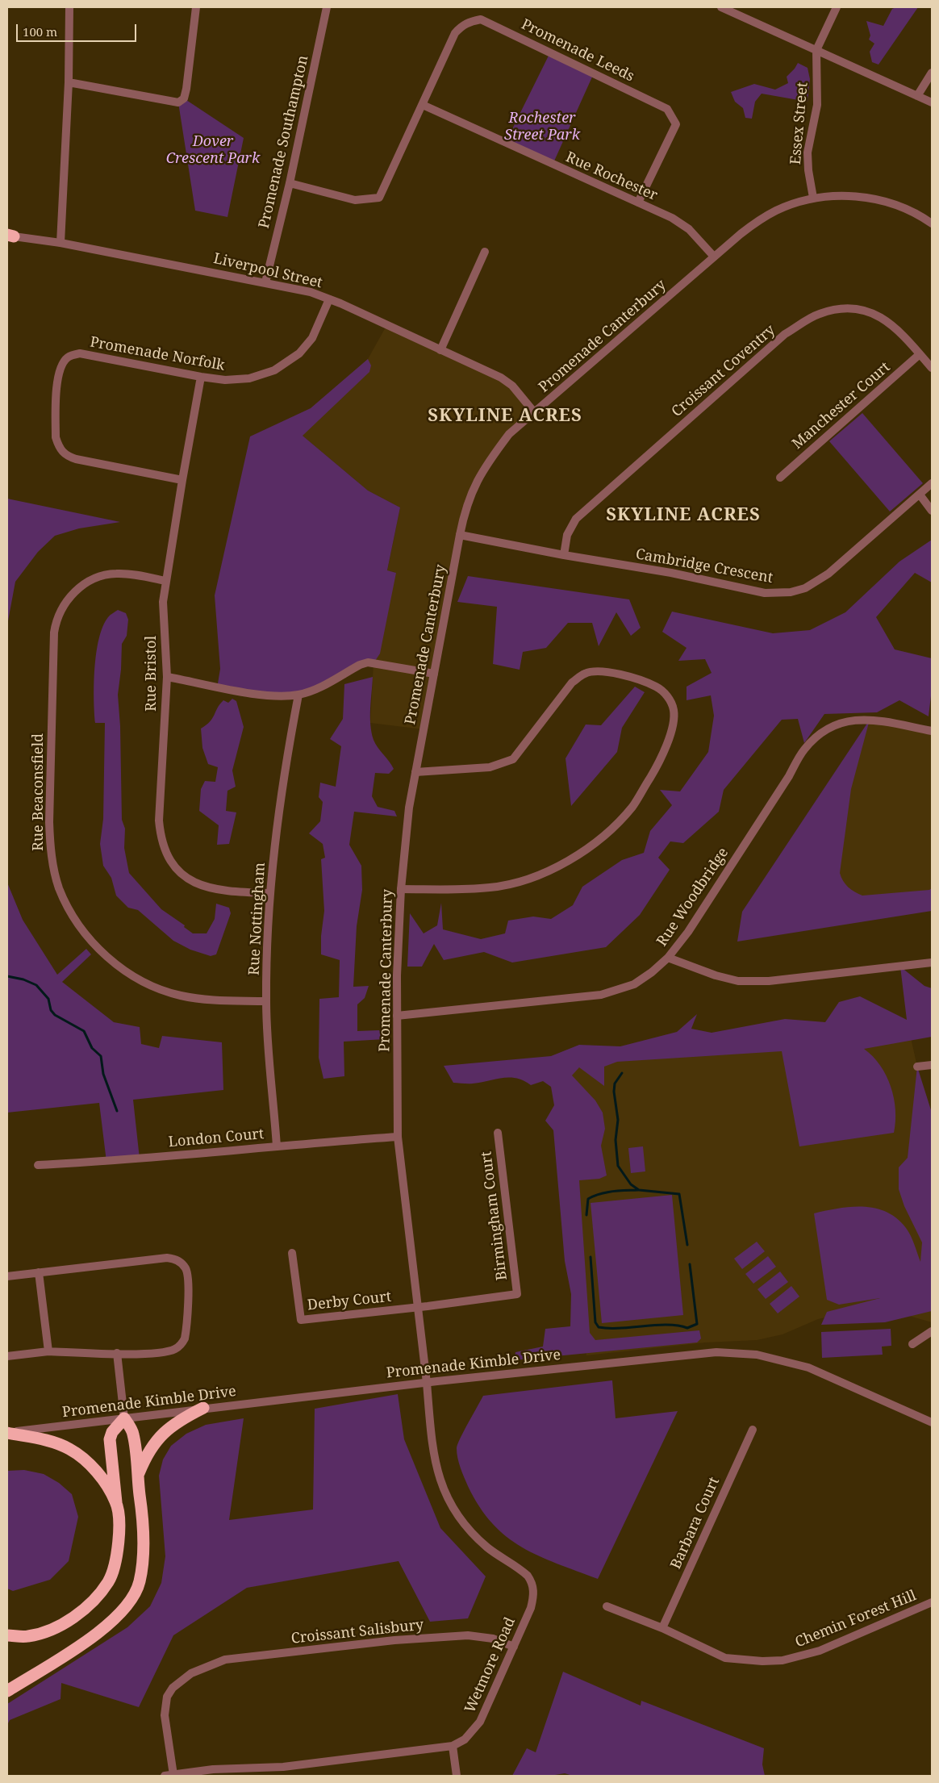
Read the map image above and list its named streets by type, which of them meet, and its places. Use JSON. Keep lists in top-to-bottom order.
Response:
{
  "streets": {
    "street": [
      "Promenade Leeds",
      "Essex Street",
      "Promenade Southampton",
      "Rue Rochester",
      "Liverpool Street",
      "Promenade Canterbury",
      "Promenade Norfolk",
      "Croissant Coventry",
      "Manchester Court",
      "Cambridge Crescent",
      "Rue Bristol",
      "Rue Beaconsfield",
      "Rue Woodbridge",
      "Rue Nottingham",
      "London Court",
      "Birmingham Court",
      "Derby Court",
      "Promenade Kimble Drive",
      "Barbara Court",
      "Chemin Forest Hill",
      "Croissant Salisbury",
      "Wetmore Road"
    ]
  },
  "crossings": [
    ["Promenade Leeds", "Promenade Southampton"],
    ["Promenade Leeds", "Rue Rochester"],
    ["Essex Street", "Promenade Canterbury"],
    ["Promenade Southampton", "Liverpool Street"],
    ["Rue Rochester", "Promenade Canterbury"],
    ["Liverpool Street", "Promenade Canterbury"],
    ["Liverpool Street", "Promenade Norfolk"],
    ["Promenade Canterbury", "Cambridge Crescent"],
    ["Promenade Canterbury", "Rue Woodbridge"],
    ["Promenade Canterbury", "London Court"],
    ["Promenade Canterbury", "Birmingham Court"],
    ["Promenade Canterbury", "Derby Court"],
    ["Promenade Canterbury", "Promenade Kimble Drive"],
    ["Promenade Canterbury", "Wetmore Road"],
    ["Promenade Norfolk", "Rue Bristol"],
    ["Croissant Coventry", "Manchester Court"],
    ["Croissant Coventry", "Cambridge Crescent"],
    ["Rue Bristol", "Rue Beaconsfield"],
    ["Rue Bristol", "Rue Nottingham"],
    ["Rue Beaconsfield", "Rue Nottingham"],
    ["Rue Nottingham", "London Court"],
    ["Birmingham Court", "Derby Court"],
    ["Promenade Kimble Drive", "Wetmore Road"],
    ["Barbara Court", "Chemin Forest Hill"],
    ["Croissant Salisbury", "Wetmore Road"]
  ],
  "districts": ["SKYLINE ACRES", "SKYLINE ACRES"],
  "parks": ["Rochester Street Park", "Dover Crescent Park"],
  "scale_bar": "100 m"
}
